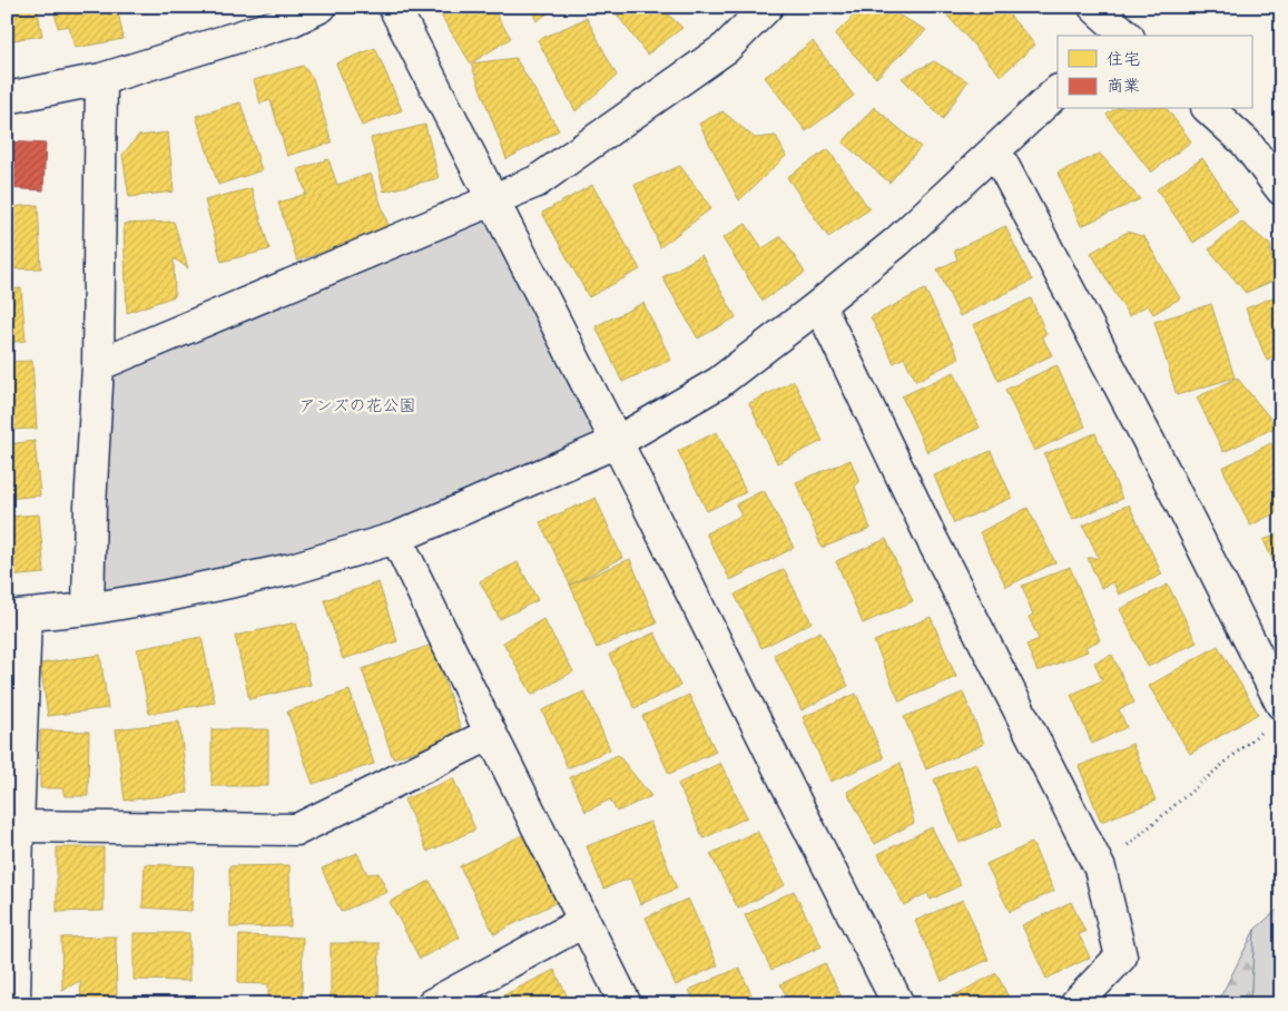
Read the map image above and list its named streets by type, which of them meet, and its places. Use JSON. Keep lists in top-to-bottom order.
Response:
{
  "parks": ["アンズの花公園"],
  "legend": ["住宅", "商業"]
}
